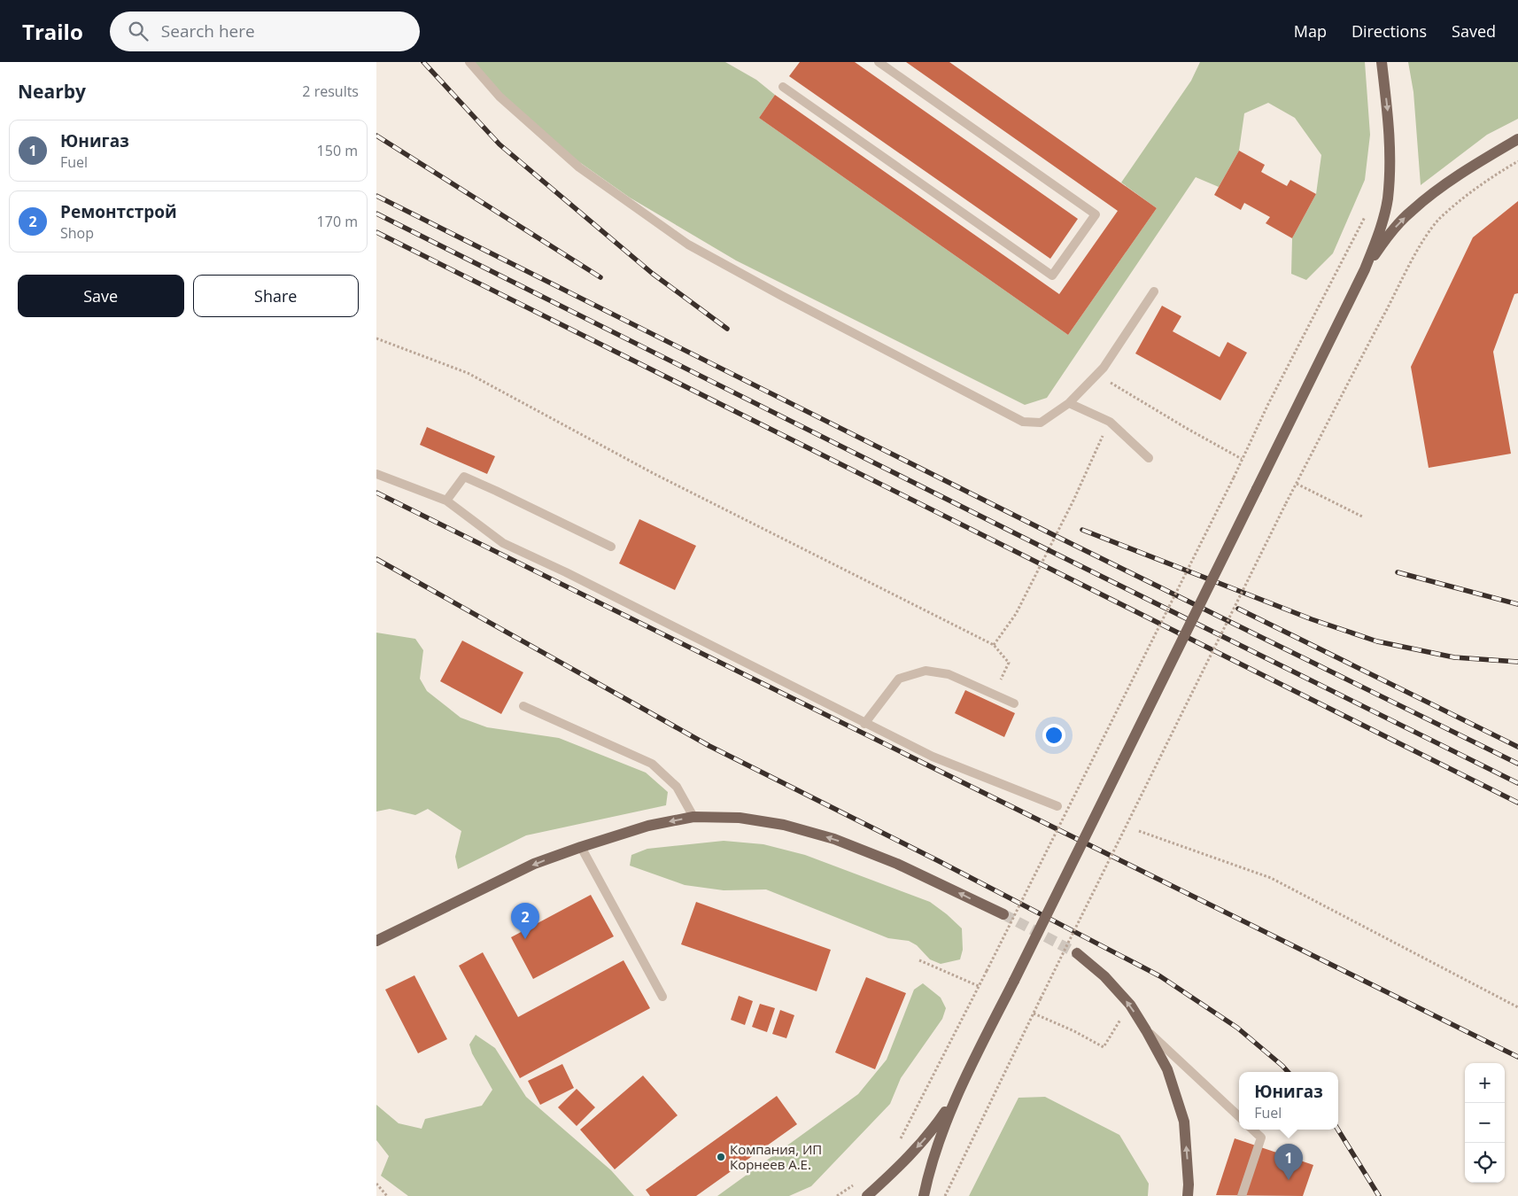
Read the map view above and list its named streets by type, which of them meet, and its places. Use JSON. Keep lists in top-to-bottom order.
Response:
{
  "places": ["Компания, ИП Корнеев А.Е."],
  "page": {
    "header": "Trailo",
    "search": "Search here",
    "nav": ["Map", "Directions", "Saved"],
    "heading": ["Nearby", "2 results"],
    "list": [
      {
        "mark": "1",
        "name": "Юнигаз",
        "note": "Fuel",
        "value": "150 m"
      },
      {
        "mark": "2",
        "name": "Ремонтстрой",
        "note": "Shop",
        "value": "170 m"
      }
    ],
    "buttons": ["Save", "Share"],
    "pins": ["2", "1"],
    "map_buttons": ["+", "−"],
    "popup": ["Юнигаз", "Fuel"]
  }
}
